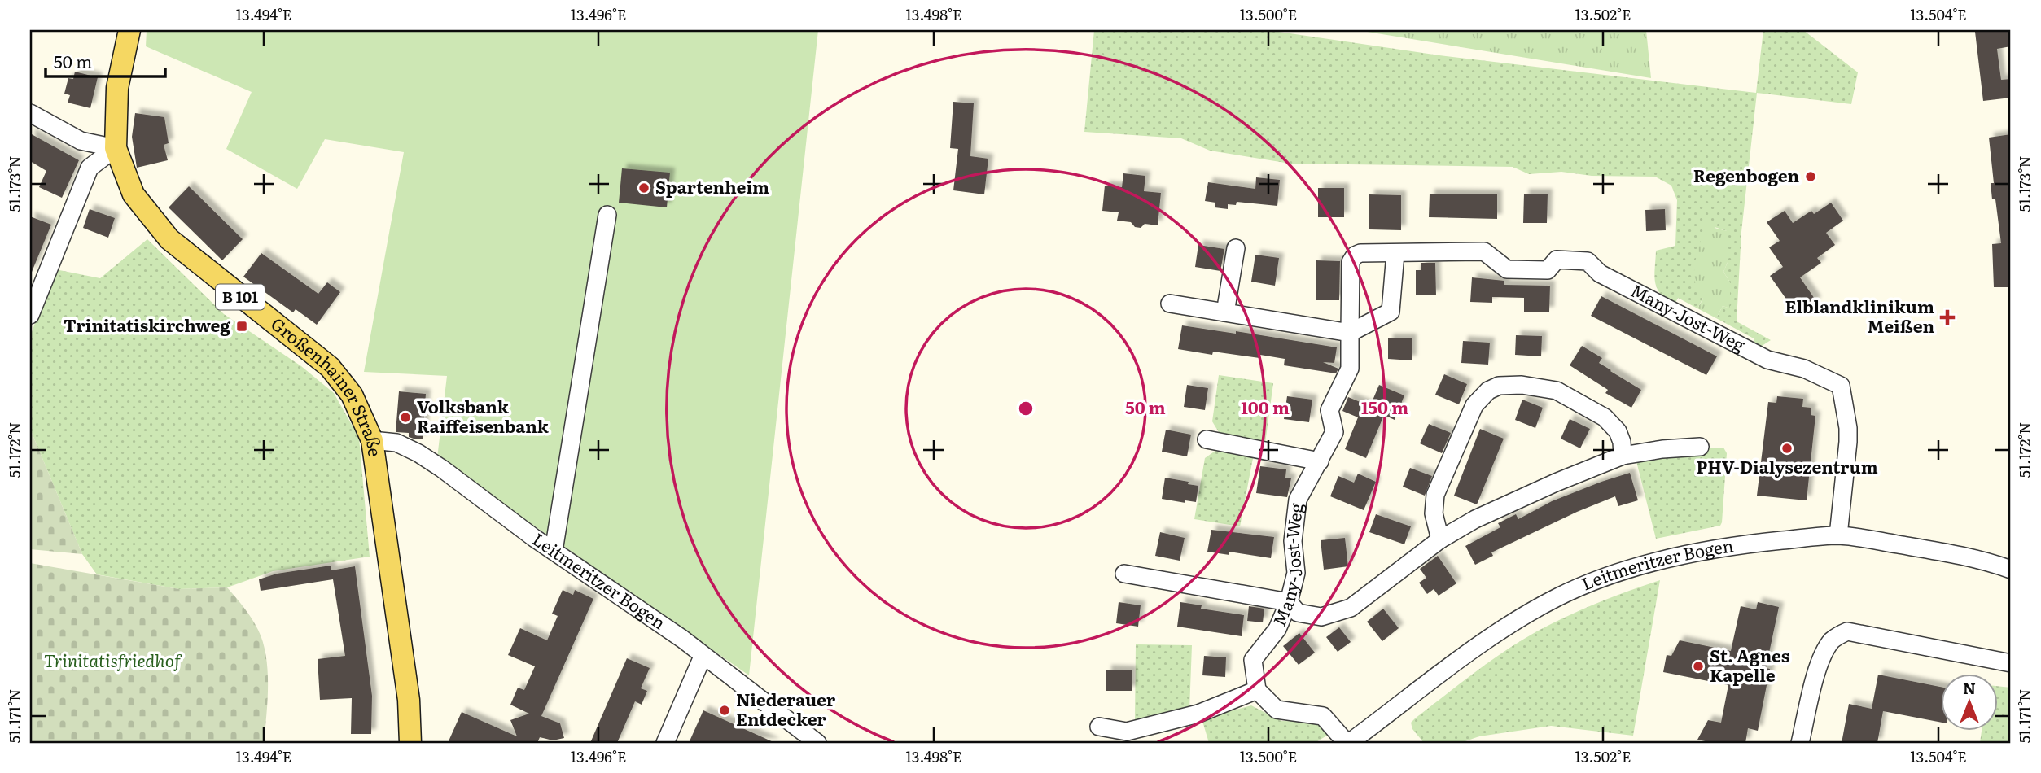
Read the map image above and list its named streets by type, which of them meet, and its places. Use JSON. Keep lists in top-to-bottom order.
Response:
{
  "streets": {
    "main road": ["B 101", "Großenhainer Straße"],
    "street": ["Many-Jost-Weg", "Leitmeritzer Bogen"]
  },
  "crossings": [
    ["Many-Jost-Weg", "Leitmeritzer Bogen"],
    ["Großenhainer Straße", "Leitmeritzer Bogen"]
  ],
  "parks": ["Trinitatisfriedhof"],
  "places": {
    "other": [
      "Regenbogen",
      "Spartenheim",
      "Volksbank Raiffeisenbank",
      "PHV-Dialysezentrum",
      "St. Agnes Kapelle",
      "Niederauer Entdecker"
    ],
    "health": ["Elblandklinikum Meißen"],
    "transit": ["Trinitatiskirchweg"]
  },
  "scale_bar": "50 m",
  "north": "top",
  "coordinates": [
    "13.494°E",
    "13.496°E",
    "13.498°E",
    "13.500°E",
    "13.502°E",
    "13.504°E",
    "51.173°N",
    "51.172°N",
    "51.171°N"
  ],
  "rings": ["50 m", "100 m", "150 m"]
}
